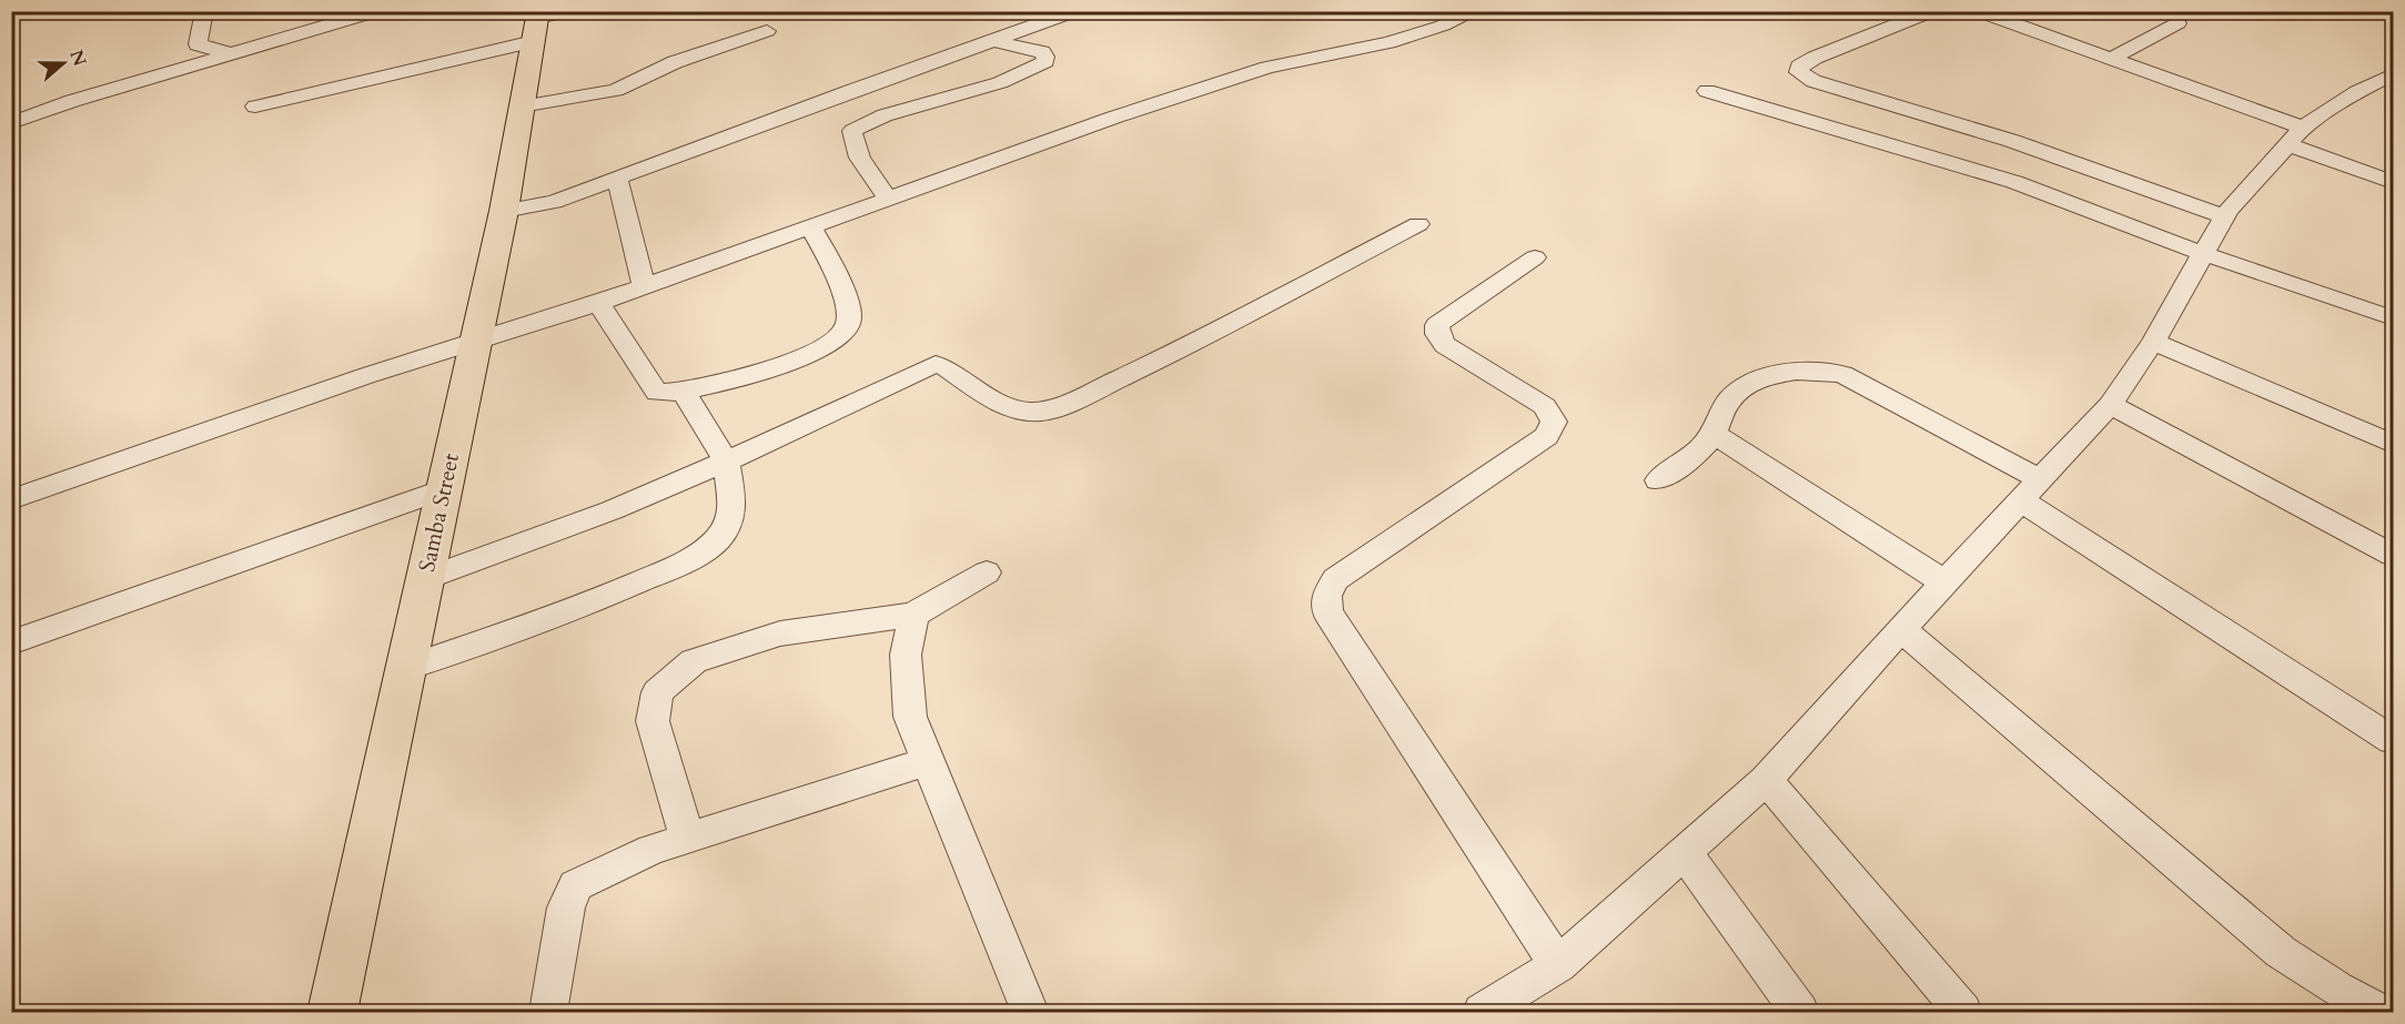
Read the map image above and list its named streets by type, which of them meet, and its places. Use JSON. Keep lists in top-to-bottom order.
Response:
{
  "streets": {
    "main road": ["Samba Street"]
  },
  "north": "right"
}
